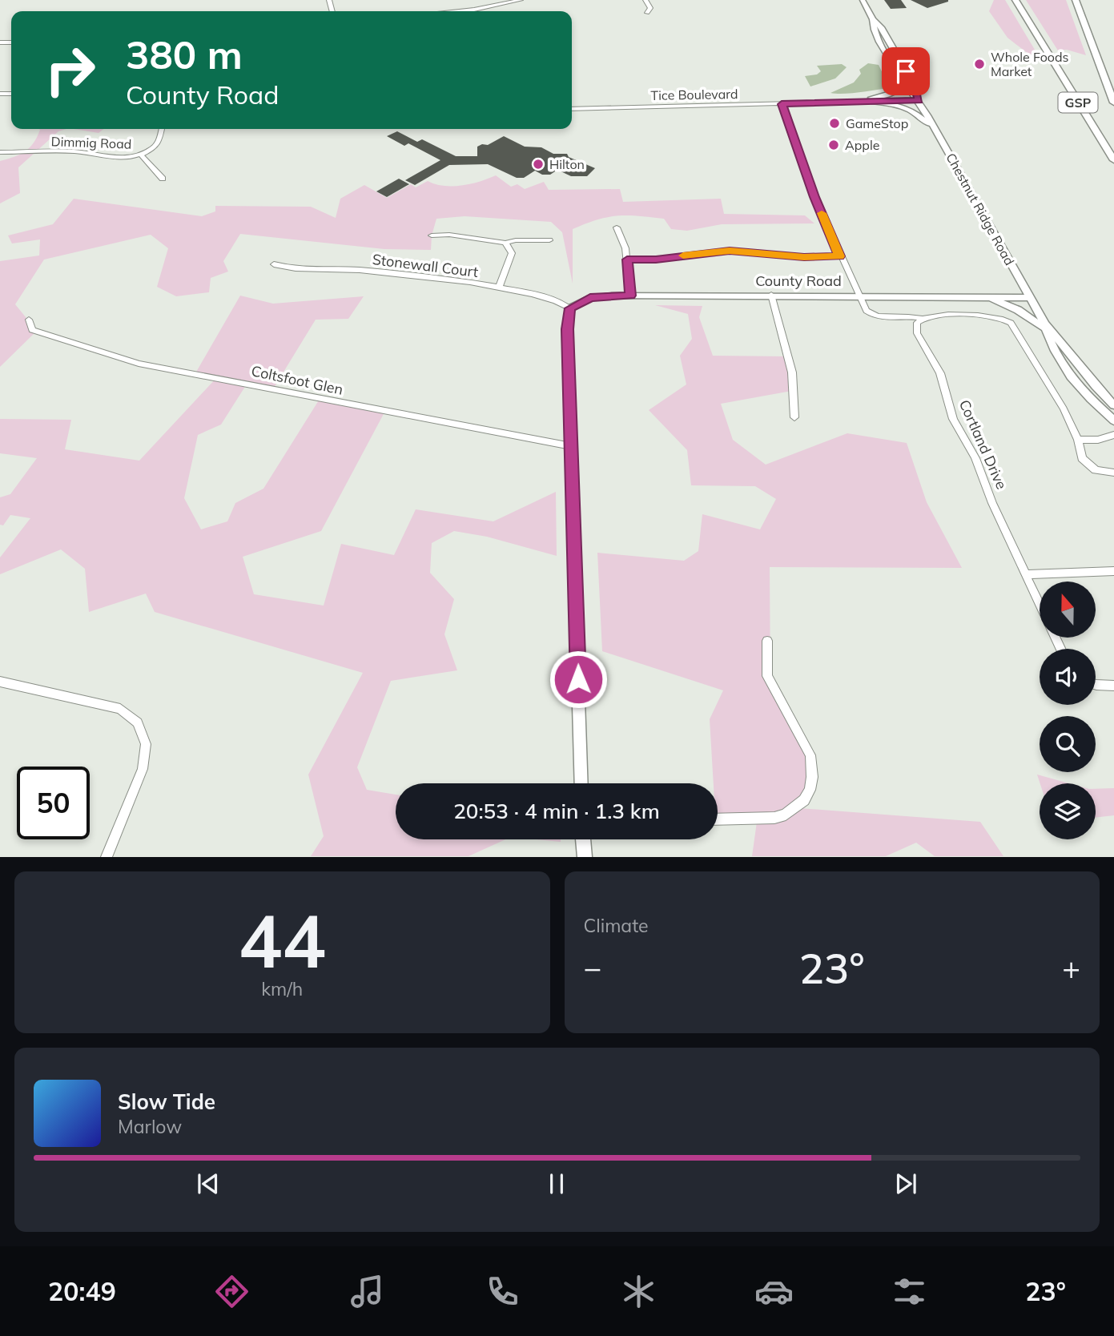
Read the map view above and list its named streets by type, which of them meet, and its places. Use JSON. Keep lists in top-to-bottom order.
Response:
{
  "streets": {
    "highway": ["GSP"],
    "main road": ["Chestnut Ridge Road", "County Road"],
    "street": [
      "Tice Boulevard",
      "Dimmig Road",
      "Stonewall Court",
      "Coltsfoot Glen",
      "Cortland Drive"
    ]
  },
  "crossings": [
    ["Tice Boulevard", "Chestnut Ridge Road"],
    ["Chestnut Ridge Road", "County Road"],
    ["Stonewall Court", "County Road"]
  ],
  "places": [
    "Whole Foods Market",
    "GameStop",
    "Apple",
    "Hilton"
  ],
  "north": "top",
  "page": {
    "turn": ["380 m", "County Road"],
    "limit": "50",
    "trip": "20:53 · 4 min · 1.3 km",
    "tile": [
      ["44", "km/h"],
      "Climate"
    ],
    "heat": ["−", "23°", "+"],
    "song": ["Slow Tide", "Marlow"],
    "tabs": ["20:49", "23°"]
  }
}
